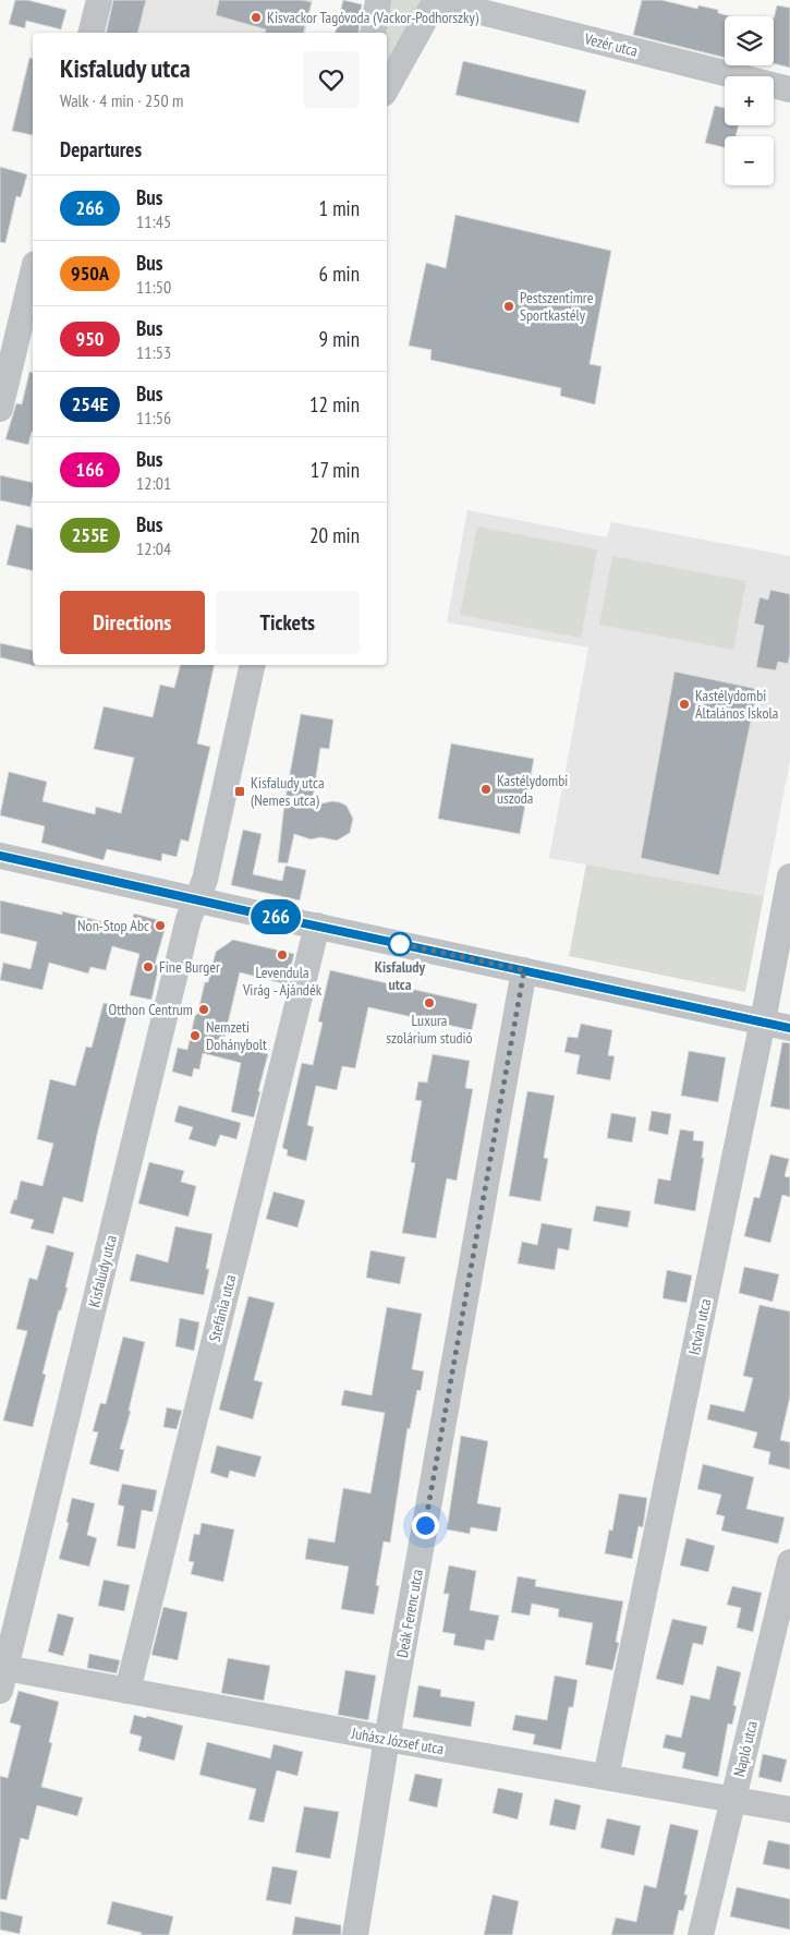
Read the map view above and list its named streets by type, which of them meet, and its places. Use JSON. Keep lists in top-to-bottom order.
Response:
{
  "streets": {
    "street": [
      "Vezér utca",
      "Kisfaludy utca",
      "Stefánia utca",
      "István utca",
      "Deák Ferenc utca",
      "Juhász József utca",
      "Napló utca"
    ]
  },
  "crossings": [
    ["Kisfaludy utca", "Juhász József utca"],
    ["Stefánia utca", "Juhász József utca"],
    ["István utca", "Juhász József utca"],
    ["Deák Ferenc utca", "Juhász József utca"],
    ["Juhász József utca", "Napló utca"]
  ],
  "places": {
    "other": [
      "Kisvackor Tagóvoda (Vackor-Podhorszky)",
      "Pestszentimre Sportkastély",
      "Kastélydombi Általános Iskola",
      "Kastélydombi uszoda",
      "Non-Stop Abc",
      "Kisfaludy utca",
      "Levendula Virág - Ajándék",
      "Fine Burger",
      "Luxura szolárium studió",
      "Otthon Centrum",
      "Nemzeti Dohánybolt"
    ],
    "transit": ["Kisfaludy utca (Nemes utca)"]
  },
  "lines": ["bus line 266"],
  "page": {
    "on_map": "266",
    "map_buttons": ["+", "−"],
    "heading": [
      ["Kisfaludy utca", "Walk · 4 min · 250 m"],
      "Departures"
    ],
    "list": [
      {
        "mark": "266",
        "name": "Bus",
        "note": "11:45",
        "value": "1 min"
      },
      {
        "mark": "950A",
        "name": "Bus",
        "note": "11:50",
        "value": "6 min"
      },
      {
        "mark": "950",
        "name": "Bus",
        "note": "11:53",
        "value": "9 min"
      },
      {
        "mark": "254E",
        "name": "Bus",
        "note": "11:56",
        "value": "12 min"
      },
      {
        "mark": "166",
        "name": "Bus",
        "note": "12:01",
        "value": "17 min"
      },
      {
        "mark": "255E",
        "name": "Bus",
        "note": "12:04",
        "value": "20 min"
      }
    ],
    "buttons": ["Directions", "Tickets"]
  }
}
